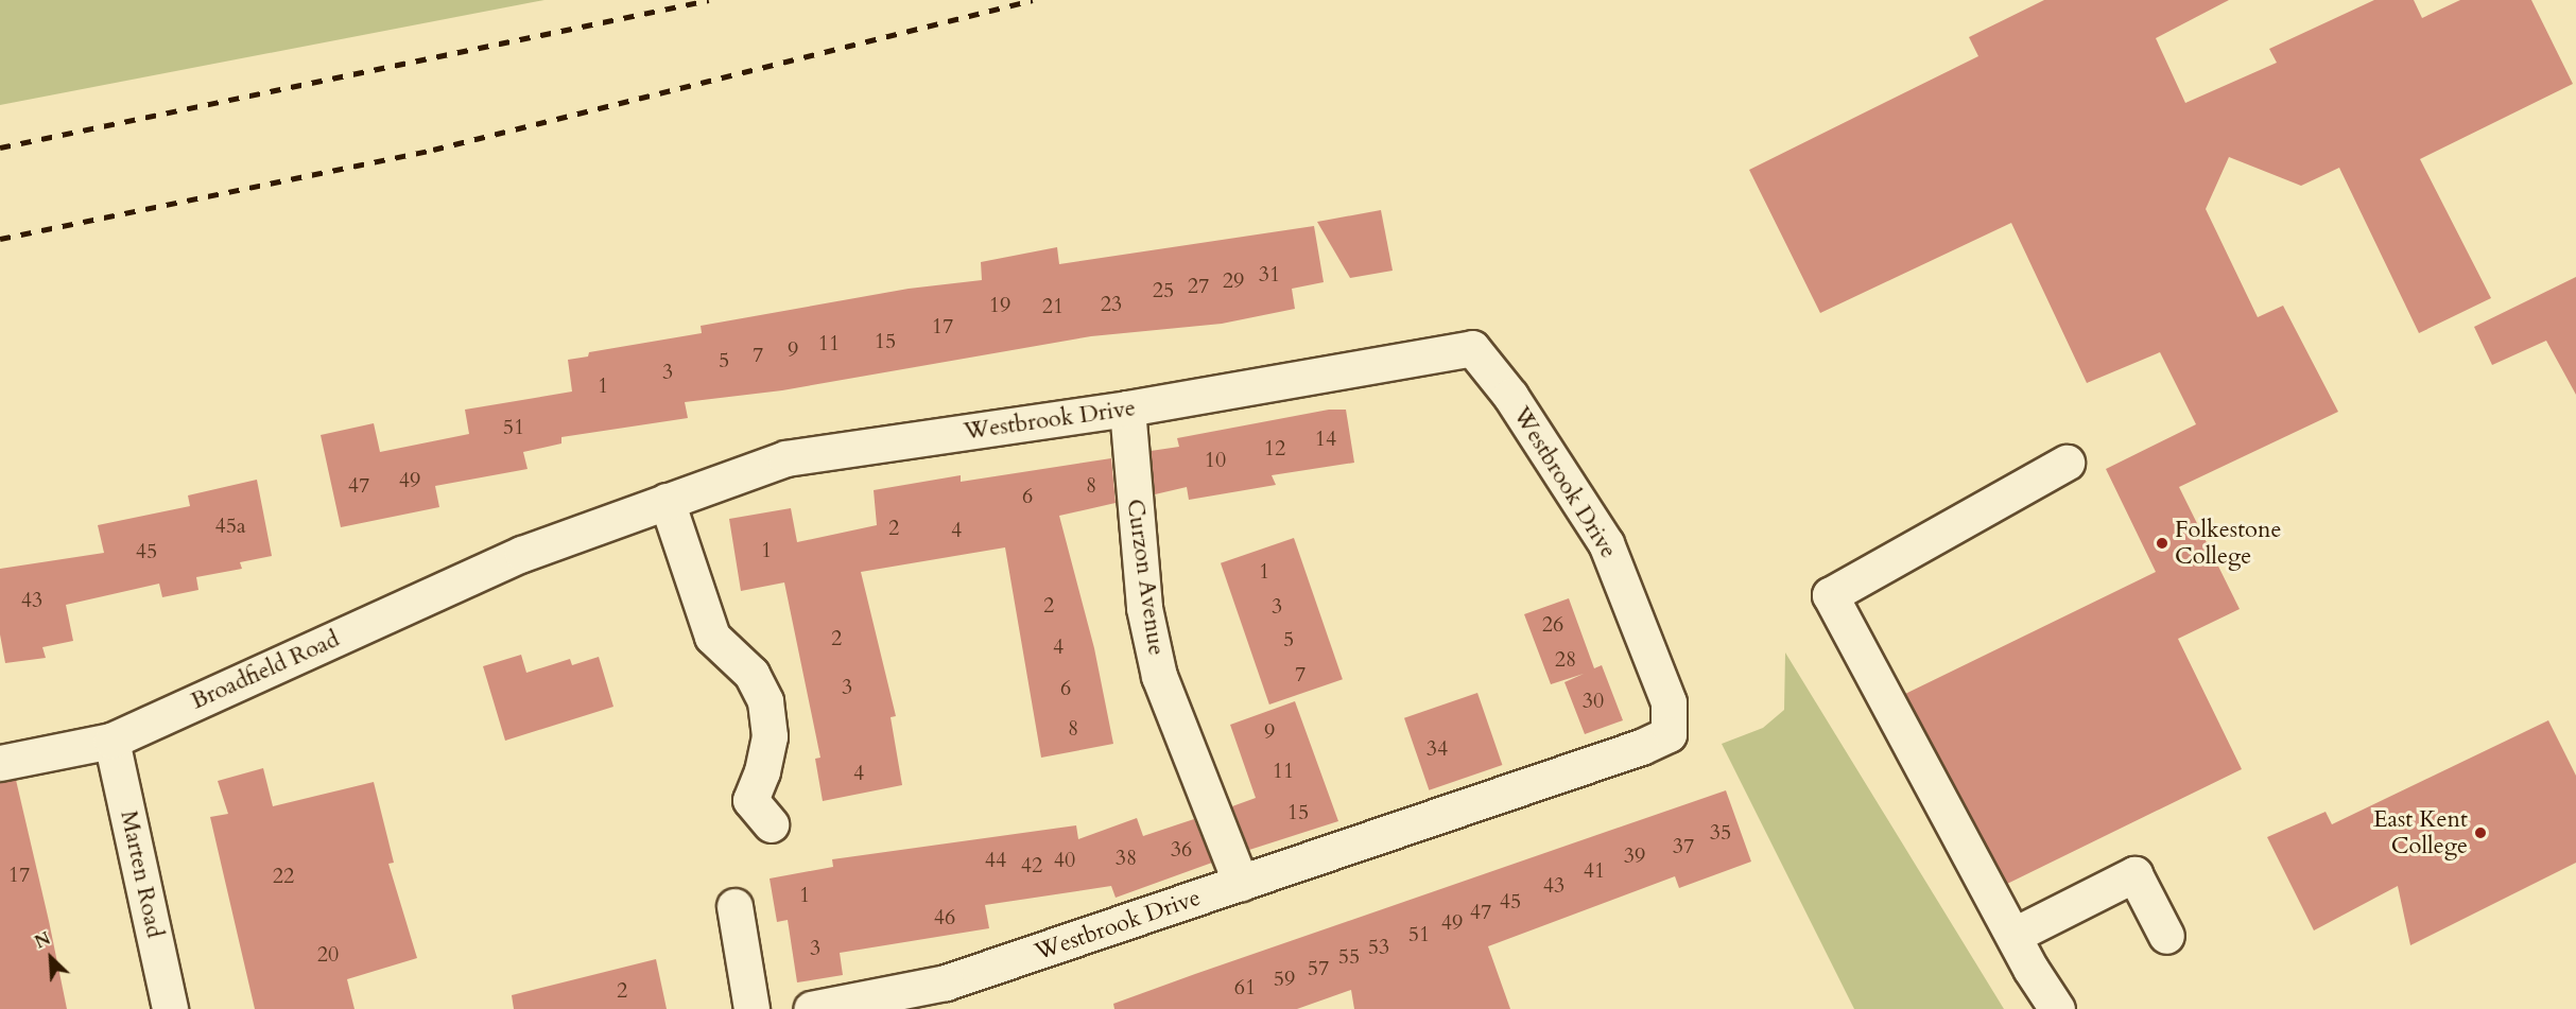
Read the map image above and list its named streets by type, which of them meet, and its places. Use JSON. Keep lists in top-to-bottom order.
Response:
{
  "streets": {
    "street": [
      "Westbrook Drive",
      "Curzon Avenue",
      "Broadfield Road",
      "Marten Road"
    ]
  },
  "crossings": [
    ["Westbrook Drive", "Curzon Avenue"],
    ["Westbrook Drive", "Broadfield Road"],
    ["Broadfield Road", "Marten Road"]
  ],
  "places": ["Folkestone College", "East Kent College"],
  "house_numbers": [
    "31",
    "29",
    "27",
    "25",
    "23",
    "19",
    "21",
    "17",
    "15",
    "11",
    "9",
    "7",
    "5",
    "3",
    "1",
    "51",
    "14",
    "12",
    "10",
    "49",
    "47",
    "8",
    "6",
    "45a",
    "2",
    "4",
    "1",
    "45",
    "1",
    "43",
    "2",
    "3",
    "26",
    "2",
    "5",
    "4",
    "28",
    "7",
    "3",
    "6",
    "30",
    "8",
    "9",
    "34",
    "11",
    "4",
    "15",
    "35",
    "37",
    "36",
    "39",
    "38",
    "44",
    "40",
    "42",
    "41",
    "17",
    "22",
    "43",
    "1",
    "45",
    "47",
    "46",
    "49",
    "51",
    "53",
    "3",
    "20",
    "55",
    "57",
    "59",
    "61",
    "2"
  ],
  "north": "top left"
}
